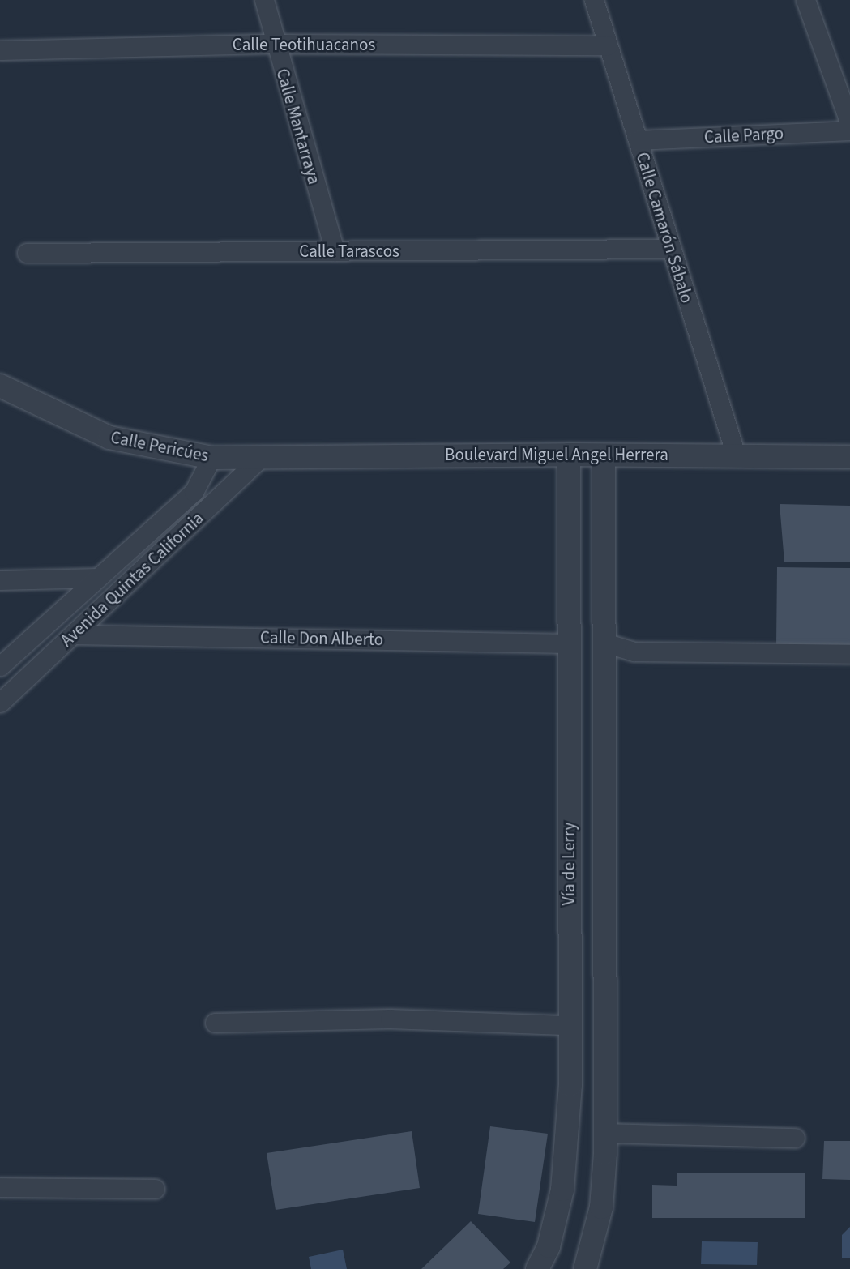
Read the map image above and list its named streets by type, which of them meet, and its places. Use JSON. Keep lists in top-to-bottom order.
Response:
{
  "streets": {
    "street": [
      "Calle Teotihuacanos",
      "Calle Mantarraya",
      "Calle Pargo",
      "Calle Camarón Sábalo",
      "Calle Tarascos",
      "Calle Pericúes",
      "Boulevard Miguel Angel Herrera",
      "Avenida Quintas California",
      "Calle Don Alberto",
      "Vía de Lerry"
    ]
  },
  "crossings": [
    ["Calle Teotihuacanos", "Calle Mantarraya"],
    ["Calle Teotihuacanos", "Calle Camarón Sábalo"],
    ["Calle Mantarraya", "Calle Tarascos"],
    ["Calle Pargo", "Calle Camarón Sábalo"],
    ["Calle Camarón Sábalo", "Calle Tarascos"],
    ["Calle Camarón Sábalo", "Boulevard Miguel Angel Herrera"],
    ["Calle Pericúes", "Boulevard Miguel Angel Herrera"],
    ["Calle Pericúes", "Avenida Quintas California"],
    ["Boulevard Miguel Angel Herrera", "Avenida Quintas California"],
    ["Boulevard Miguel Angel Herrera", "Vía de Lerry"],
    ["Avenida Quintas California", "Calle Don Alberto"],
    ["Calle Don Alberto", "Vía de Lerry"]
  ]
}
